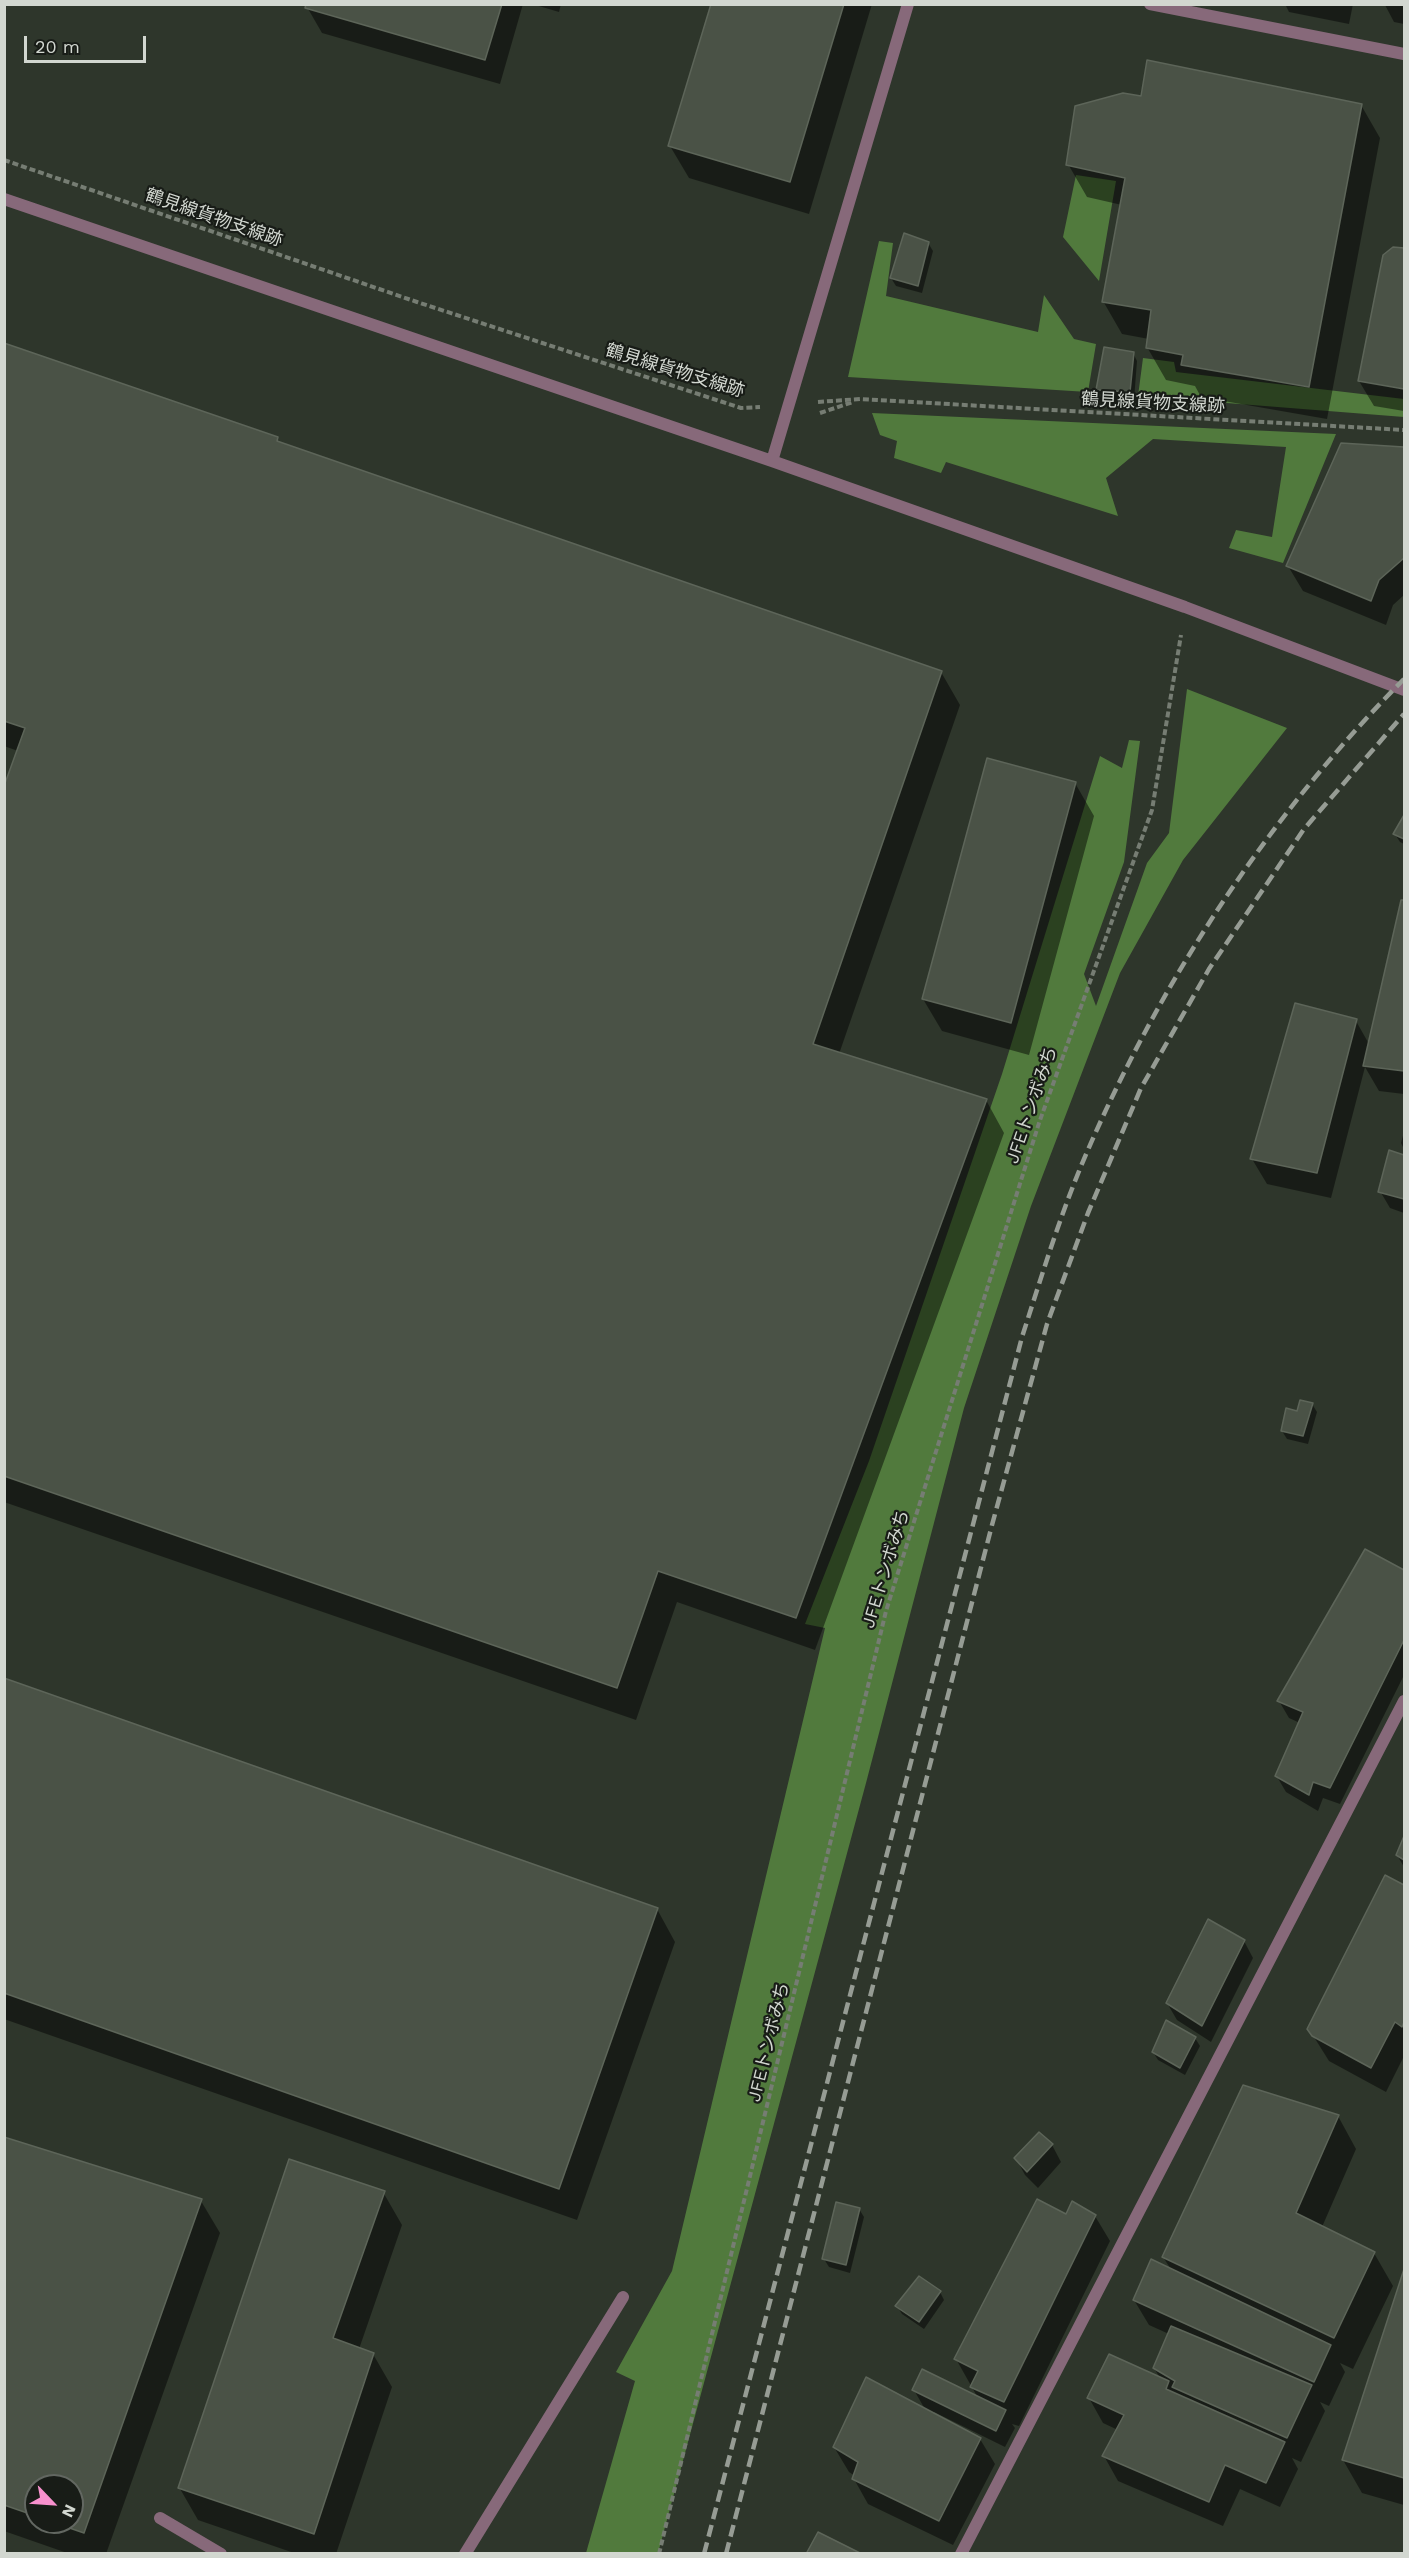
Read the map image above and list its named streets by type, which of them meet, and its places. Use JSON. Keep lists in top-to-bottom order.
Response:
{
  "streets": {
    "path": ["鶴見線貨物支線跡", "JFEトンボみち"]
  },
  "scale_bar": "20 m",
  "north": "bottom right"
}
